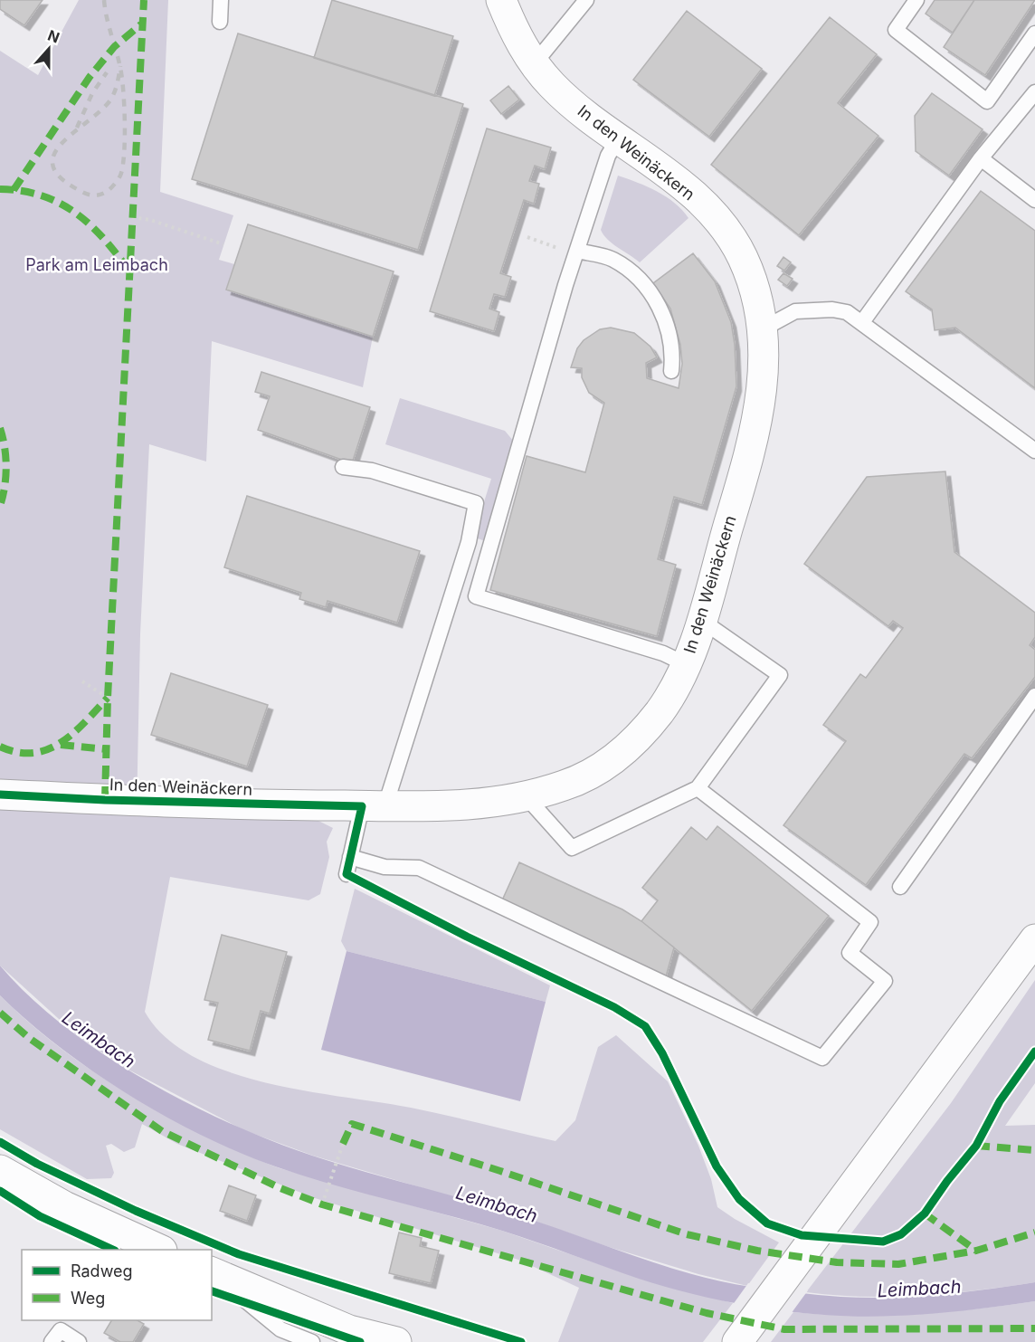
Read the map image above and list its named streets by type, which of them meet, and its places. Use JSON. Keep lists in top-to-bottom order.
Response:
{
  "streets": {
    "street": ["In den Weinäckern"]
  },
  "water": ["Leimbach"],
  "parks": ["Park am Leimbach"],
  "legend": ["Radweg", "Weg"],
  "north": "top"
}
